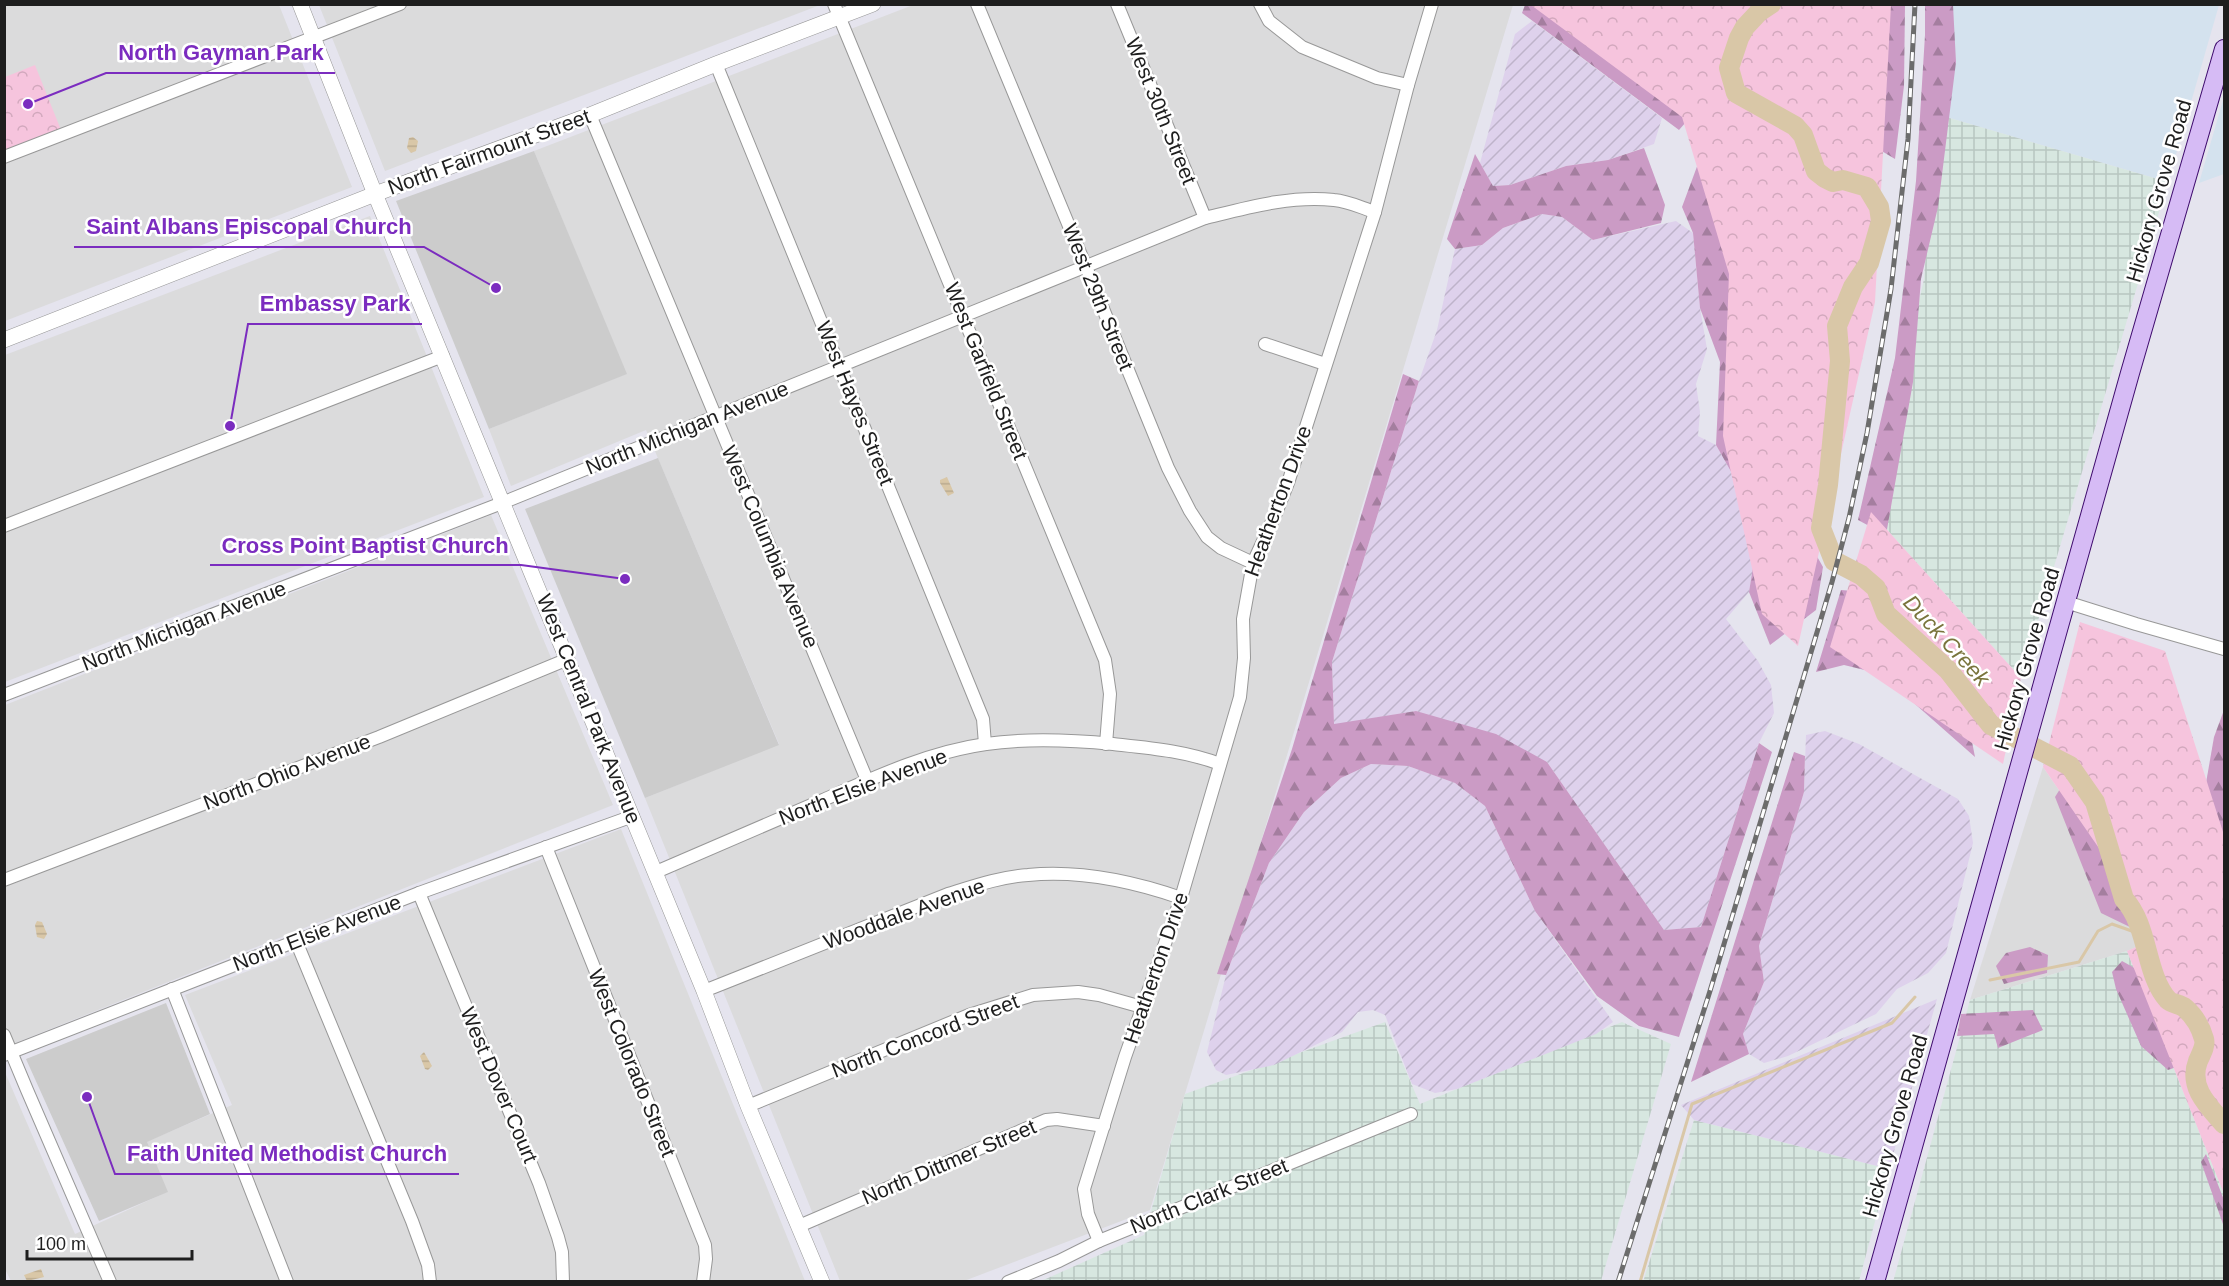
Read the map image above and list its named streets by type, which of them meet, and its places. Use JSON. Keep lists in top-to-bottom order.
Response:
{
  "streets": {
    "main road": ["Hickory Grove Road"],
    "street": [
      "West 30th Street",
      "North Fairmount Street",
      "West 29th Street",
      "West Garfield Street",
      "West Hayes Street",
      "North Michigan Avenue",
      "Heatherton Drive",
      "West Columbia Avenue",
      "West Central Park Avenue",
      "North Ohio Avenue",
      "North Elsie Avenue",
      "Wooddale Avenue",
      "North Concord Street",
      "West Colorado Street",
      "West Dover Court",
      "North Dittmer Street",
      "North Clark Street"
    ]
  },
  "crossings": [
    ["West 30th Street", "North Michigan Avenue"],
    ["North Fairmount Street", "West Garfield Street"],
    ["North Fairmount Street", "West Hayes Street"],
    ["North Fairmount Street", "West Columbia Avenue"],
    ["North Fairmount Street", "West Central Park Avenue"],
    ["West 29th Street", "North Michigan Avenue"],
    ["West 29th Street", "Heatherton Drive"],
    ["West Garfield Street", "North Michigan Avenue"],
    ["West Garfield Street", "North Elsie Avenue"],
    ["West Hayes Street", "North Michigan Avenue"],
    ["West Hayes Street", "North Elsie Avenue"],
    ["North Michigan Avenue", "Heatherton Drive"],
    ["North Michigan Avenue", "West Columbia Avenue"],
    ["North Michigan Avenue", "West Central Park Avenue"],
    ["Heatherton Drive", "North Elsie Avenue"],
    ["Heatherton Drive", "Wooddale Avenue"],
    ["Heatherton Drive", "North Concord Street"],
    ["Heatherton Drive", "North Dittmer Street"],
    ["Heatherton Drive", "North Clark Street"],
    ["West Columbia Avenue", "North Elsie Avenue"],
    ["West Central Park Avenue", "North Ohio Avenue"],
    ["West Central Park Avenue", "North Elsie Avenue"],
    ["West Central Park Avenue", "Wooddale Avenue"],
    ["West Central Park Avenue", "North Concord Street"],
    ["West Central Park Avenue", "North Dittmer Street"],
    ["North Elsie Avenue", "West Colorado Street"],
    ["North Elsie Avenue", "West Dover Court"]
  ],
  "water": ["Duck Creek"],
  "places": [
    "North Gayman Park",
    "Saint Albans Episcopal Church",
    "Embassy Park",
    "Cross Point Baptist Church",
    "Faith United Methodist Church"
  ],
  "scale_bar": "100 m"
}
